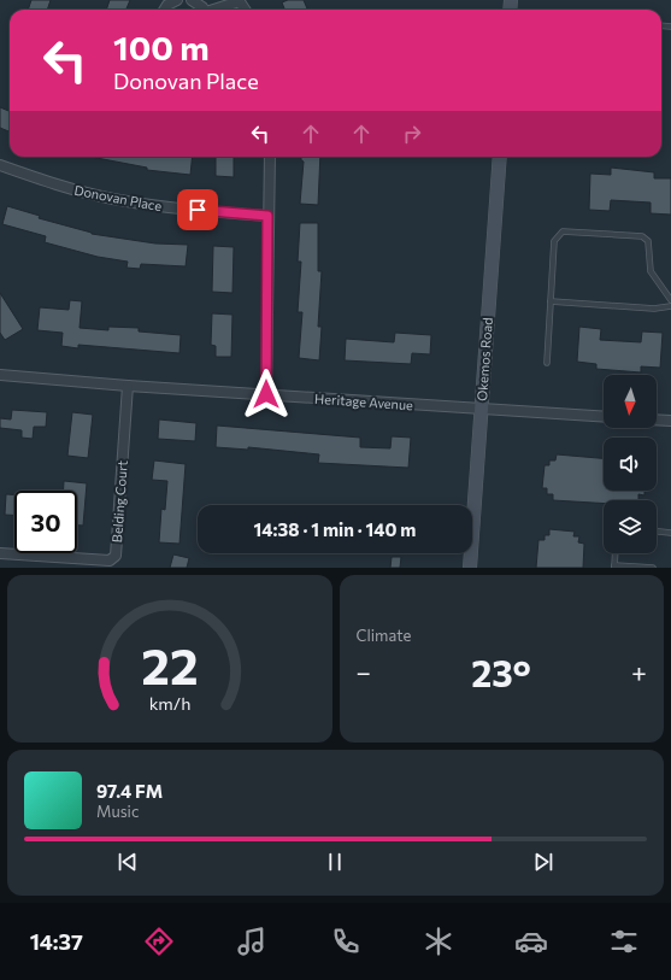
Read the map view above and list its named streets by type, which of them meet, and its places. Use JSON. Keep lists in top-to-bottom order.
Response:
{
  "streets": {
    "main road": ["Okemos Road"],
    "street": ["Donovan Place", "Heritage Avenue", "Belding Court"]
  },
  "crossings": [
    ["Okemos Road", "Heritage Avenue"],
    ["Heritage Avenue", "Belding Court"]
  ],
  "north": "bottom",
  "page": {
    "turn": ["100 m", "Donovan Place"],
    "limit": "30",
    "trip": "14:38 · 1 min · 140 m",
    "tile": "Climate",
    "heat": ["−", "23°", "+"],
    "song": ["97.4 FM", "Music"],
    "tabs": "14:37",
    "gauge": ["22", "km/h"]
  }
}
